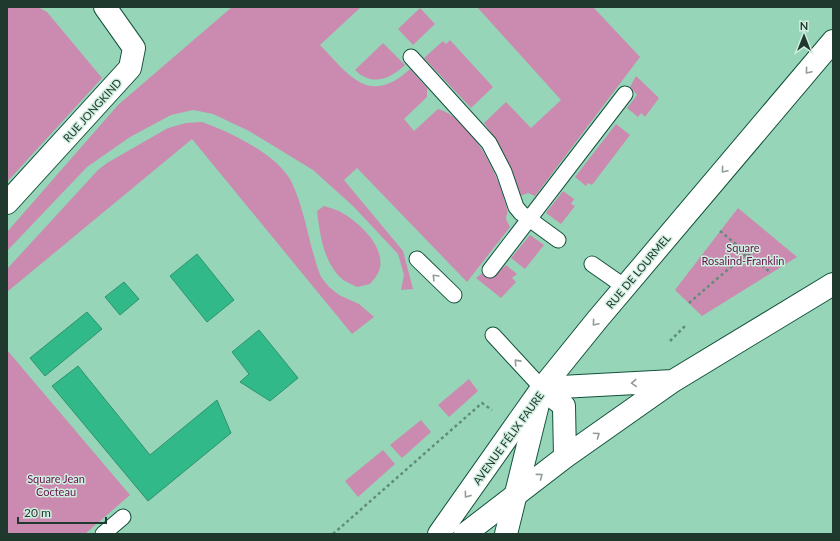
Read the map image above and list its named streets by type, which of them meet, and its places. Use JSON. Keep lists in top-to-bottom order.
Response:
{
  "streets": {
    "street": ["RUE JONGKIND", "RUE DE LOURMEL", "AVENUE FÉLIX FAURE"]
  },
  "crossings": [
    ["RUE DE LOURMEL", "AVENUE FÉLIX FAURE"]
  ],
  "one_way": ["RUE DE LOURMEL"],
  "parks": ["Square Rosalind-Franklin", "Square Jean Cocteau"],
  "scale_bar": "20 m",
  "north": "top"
}
